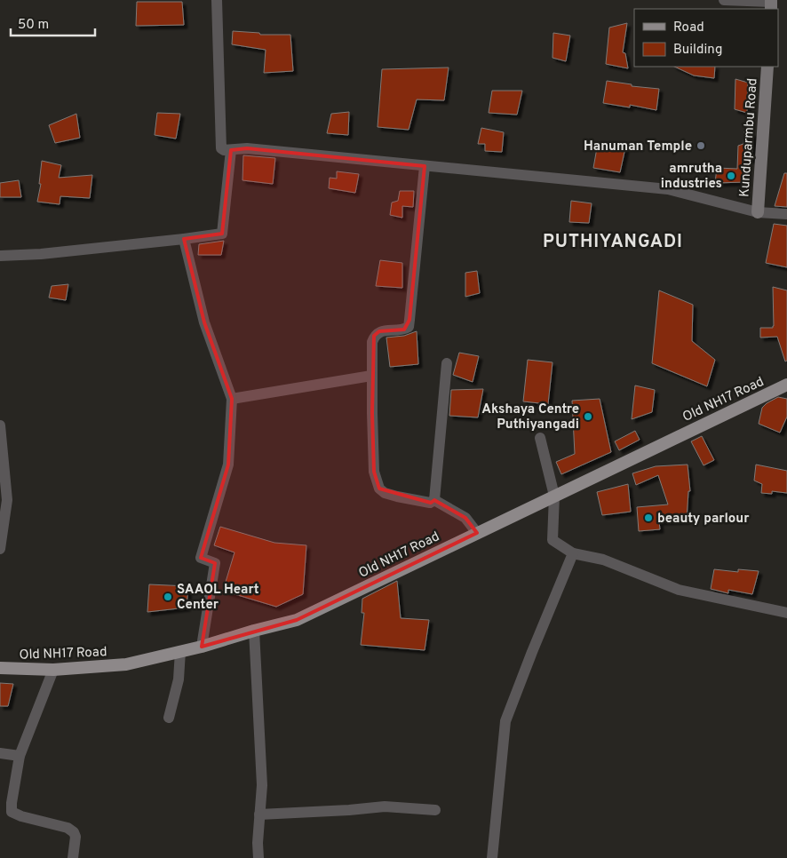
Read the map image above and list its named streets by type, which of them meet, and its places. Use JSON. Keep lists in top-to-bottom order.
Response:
{
  "streets": {
    "main road": ["Kunduparmbu Road", "Old NH17 Road"]
  },
  "districts": ["PUTHIYANGADI"],
  "places": [
    "Hanuman Temple",
    "amrutha industries",
    "Akshaya Centre Puthiyangadi",
    "beauty parlour",
    "SAAOL Heart Center"
  ],
  "legend": ["Road", "Building"],
  "scale_bar": "50 m"
}
